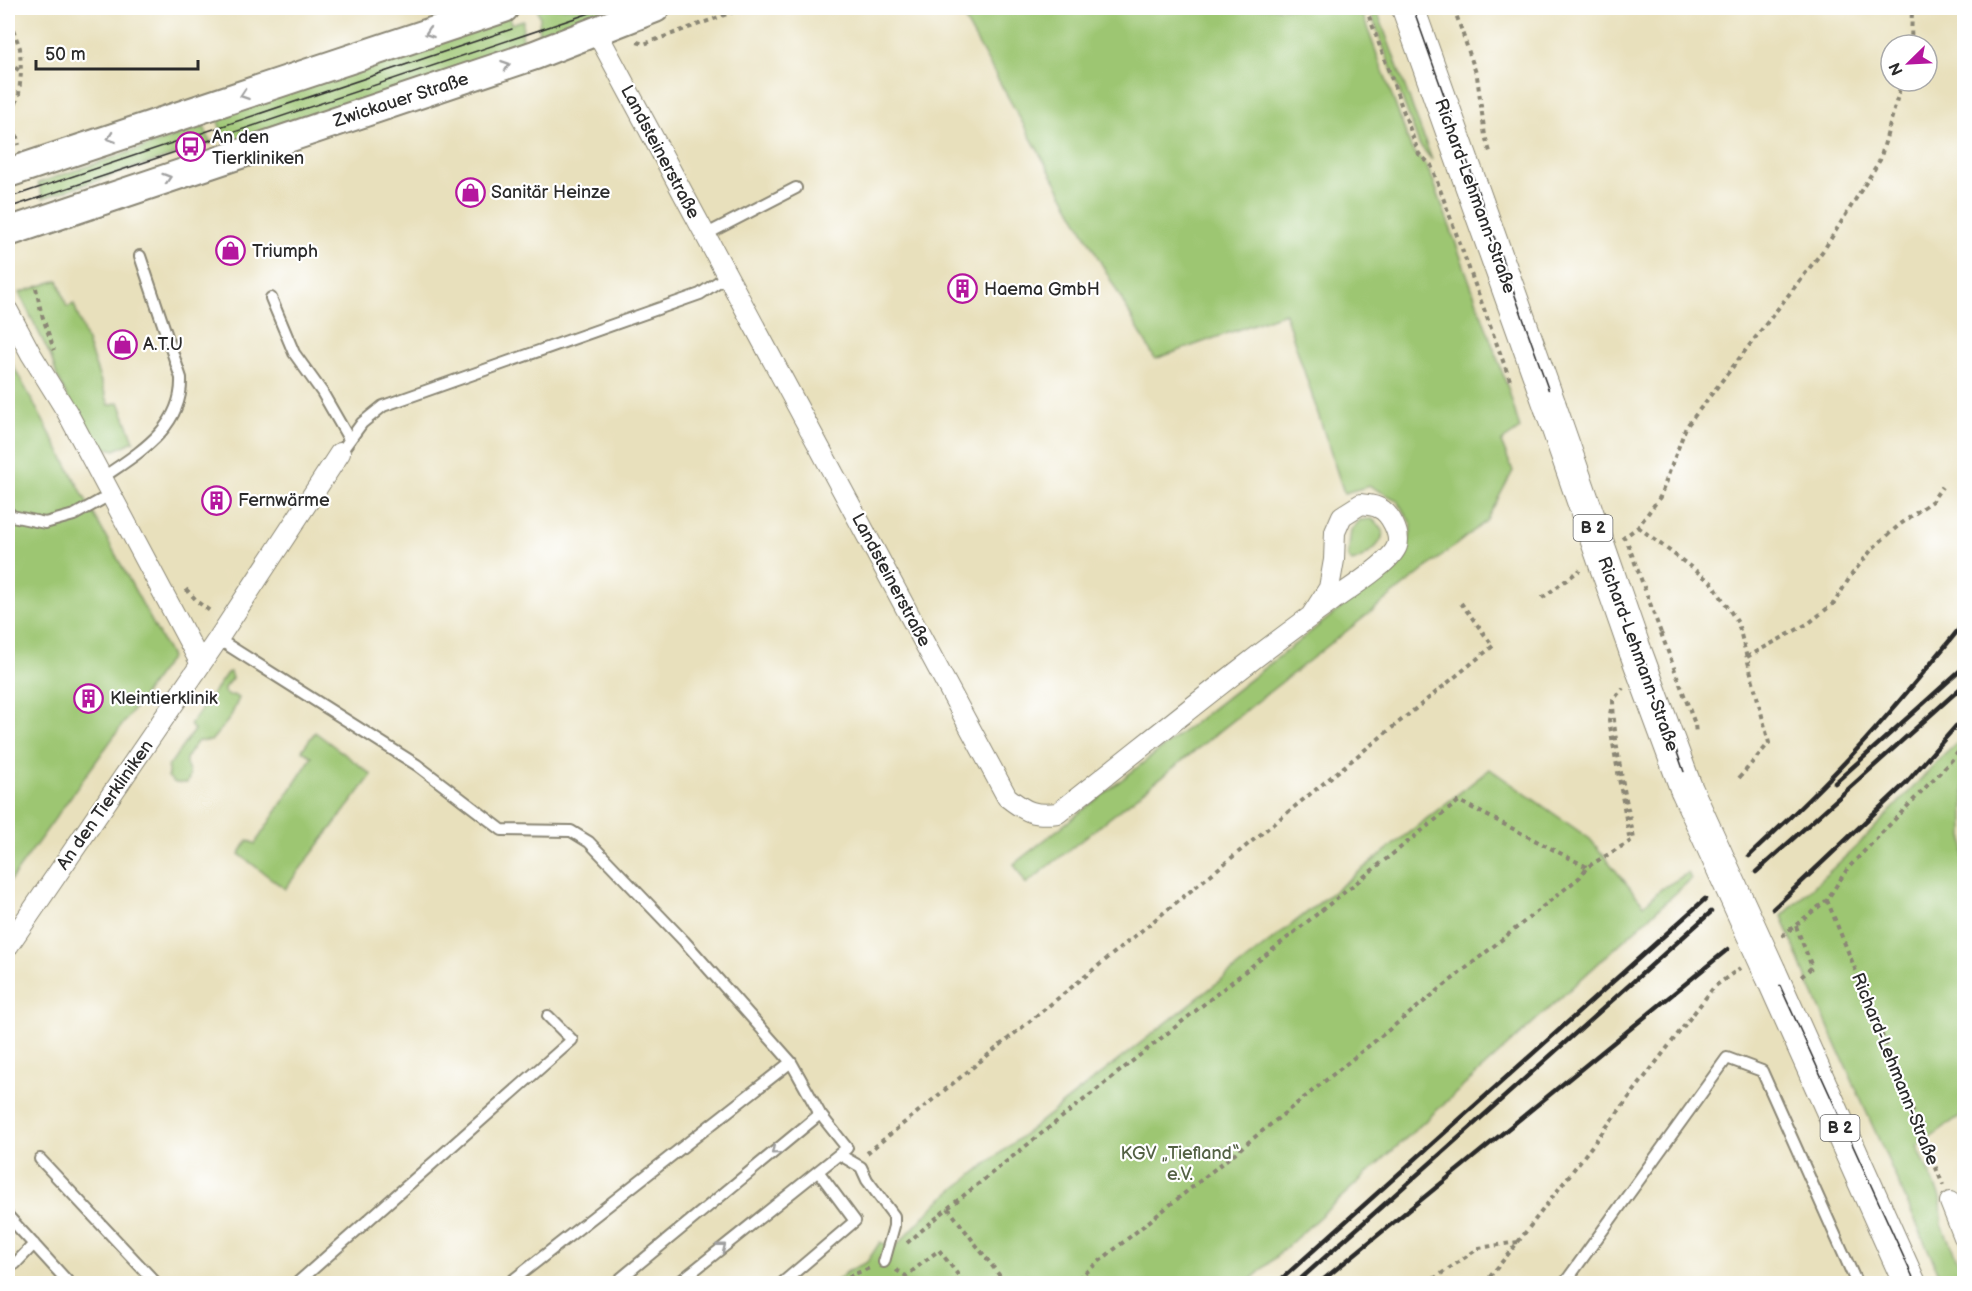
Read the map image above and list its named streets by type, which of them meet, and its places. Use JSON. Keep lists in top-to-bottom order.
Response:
{
  "streets": {
    "main road": ["Zwickauer Straße", "Richard-Lehmann-Straße", "B 2"],
    "street": ["Landsteinerstraße", "An den Tierkliniken"]
  },
  "crossings": [
    ["Zwickauer Straße", "Landsteinerstraße"]
  ],
  "parks": ["KGV „Tiefland“ e.V."],
  "places": {
    "bus stop": ["An den Tierkliniken"],
    "shop": ["Sanitär Heinze", "Triumph", "A.T.U"],
    "building": ["Haema GmbH", "Fernwärme", "Kleintierklinik"]
  },
  "scale_bar": "50 m",
  "north": "bottom left"
}
